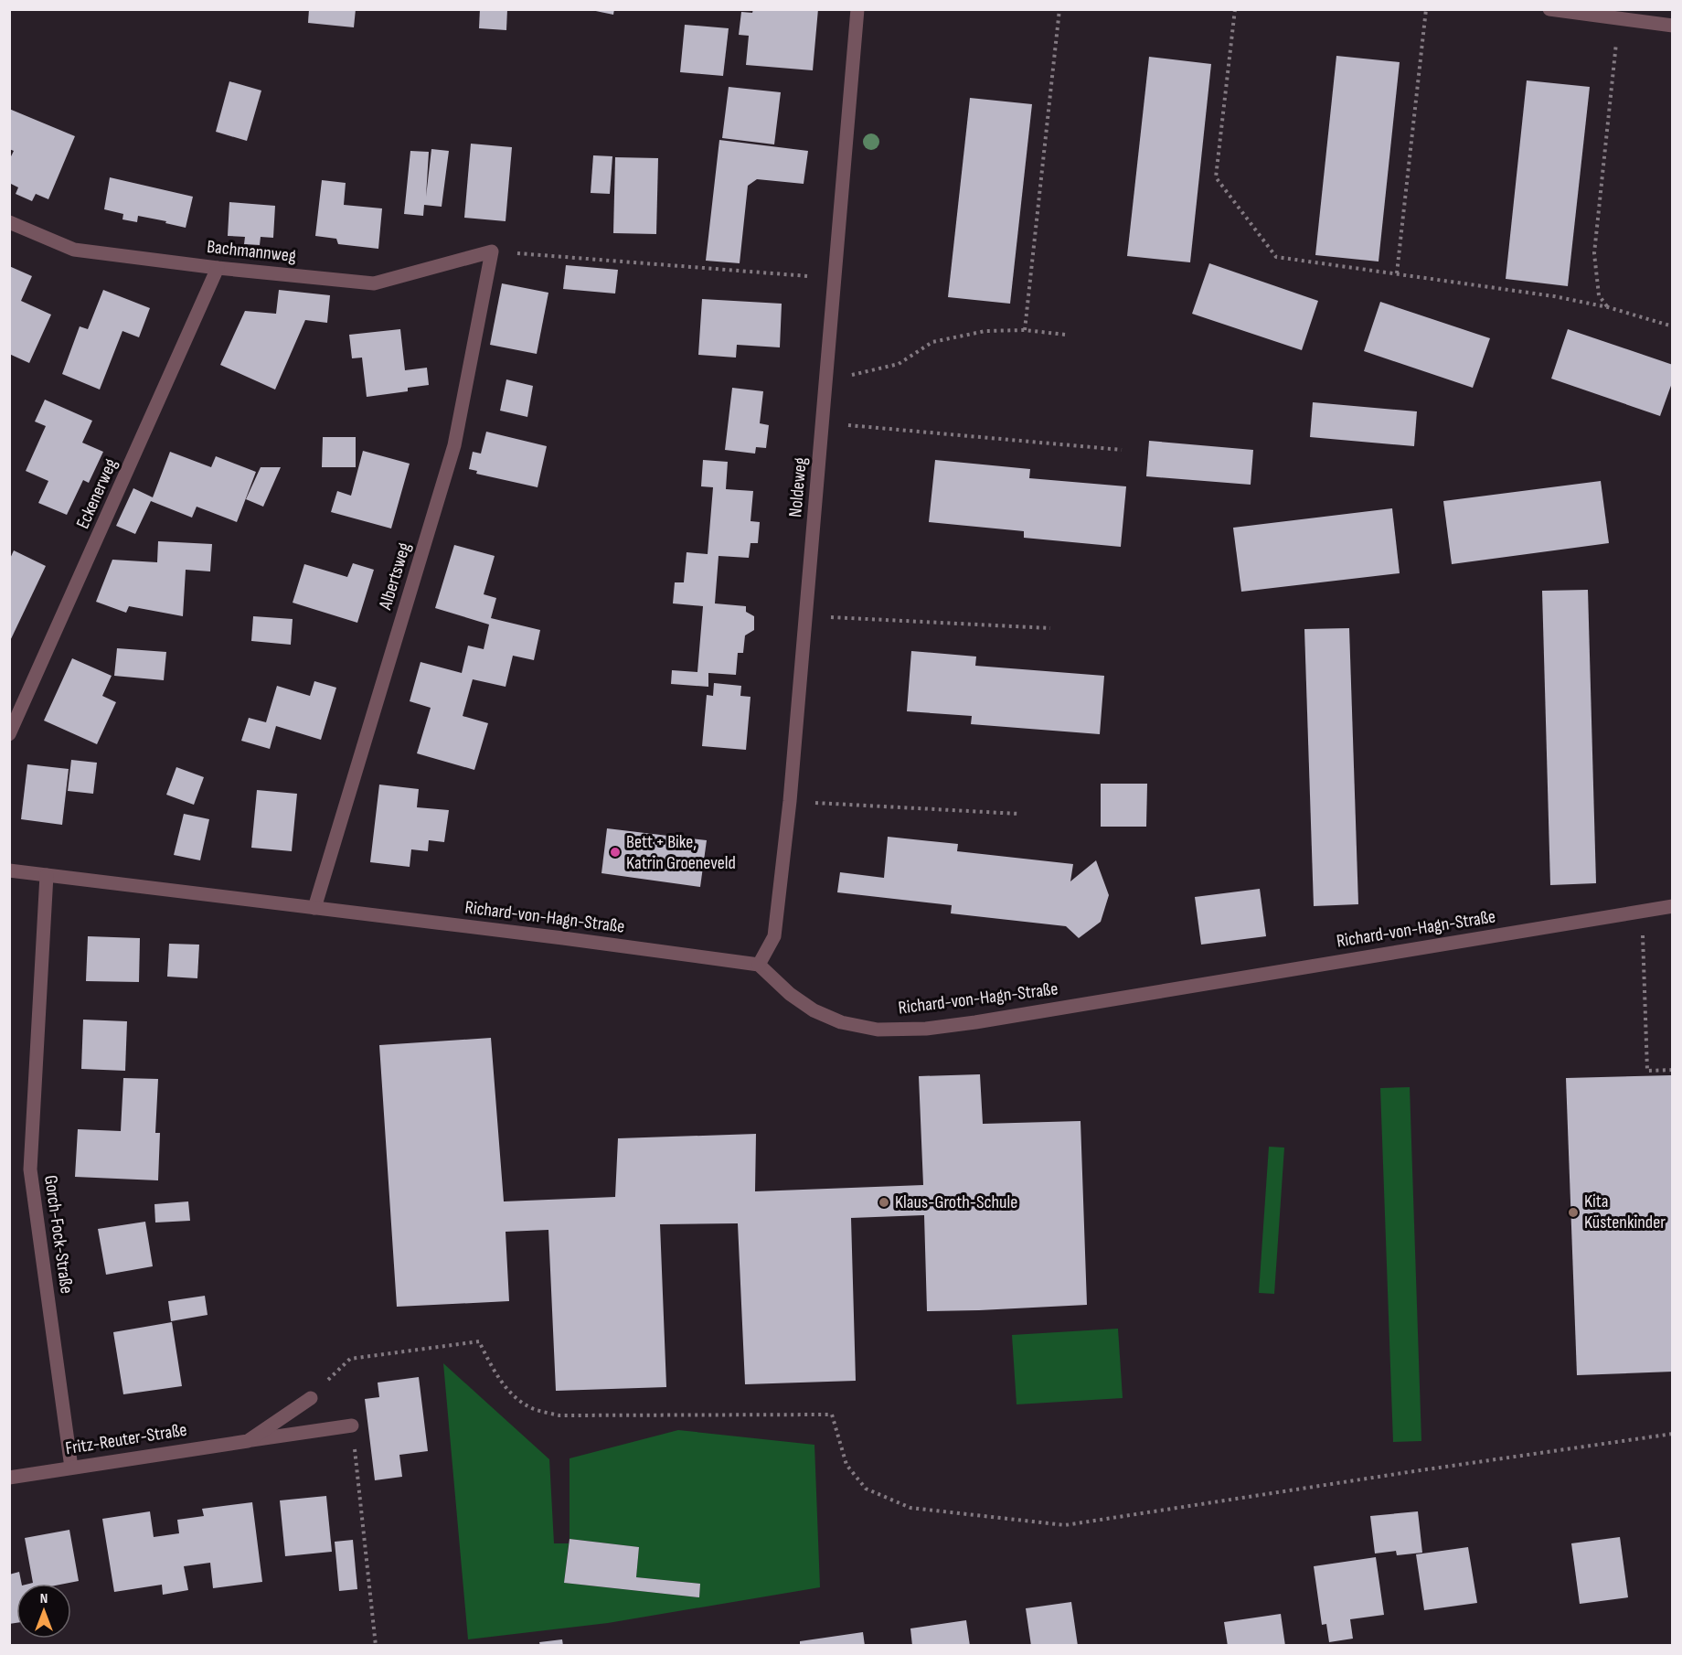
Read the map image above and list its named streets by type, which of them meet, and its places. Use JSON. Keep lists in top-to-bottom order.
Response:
{
  "streets": {
    "street": [
      "Bachmannweg",
      "Noldeweg",
      "Eckenerweg",
      "Albertsweg",
      "Richard-von-Hagn-Straße",
      "Gorch-Fock-Straße",
      "Fritz-Reuter-Straße"
    ]
  },
  "crossings": [
    ["Bachmannweg", "Eckenerweg"],
    ["Bachmannweg", "Albertsweg"],
    ["Noldeweg", "Richard-von-Hagn-Straße"],
    ["Albertsweg", "Richard-von-Hagn-Straße"],
    ["Richard-von-Hagn-Straße", "Gorch-Fock-Straße"],
    ["Gorch-Fock-Straße", "Fritz-Reuter-Straße"]
  ],
  "places": ["Bett + Bike, Katrin Groeneveld", "Klaus-Groth-Schule", "Kita Küstenkinder"],
  "north": "top"
}
